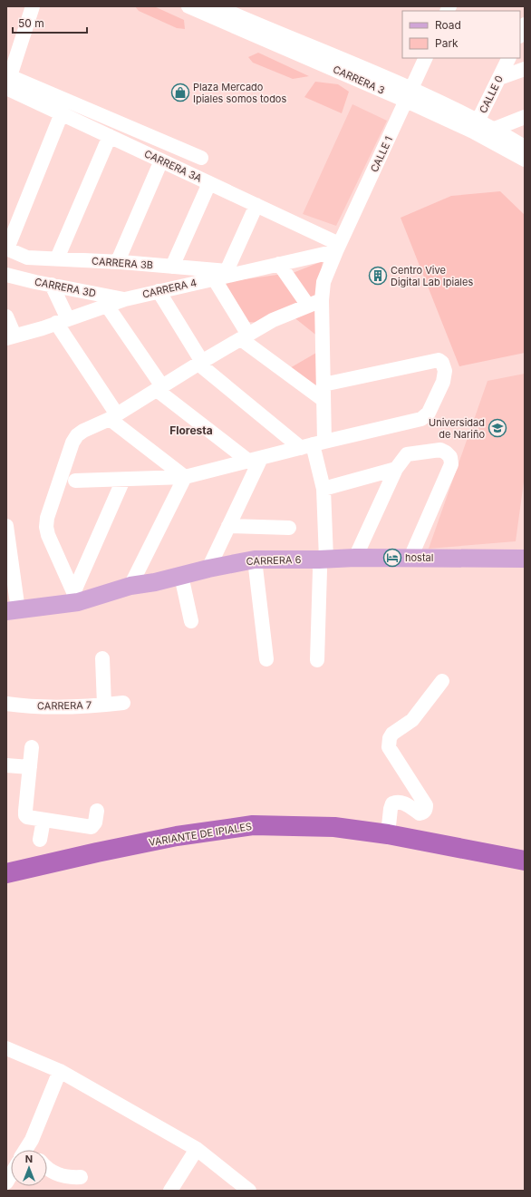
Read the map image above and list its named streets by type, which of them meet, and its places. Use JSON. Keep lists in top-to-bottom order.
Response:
{
  "streets": {
    "highway": ["VARIANTE DE IPIALES"],
    "main road": ["CARRERA 6"],
    "street": [
      "CARRERA 3",
      "CALLE 0",
      "CALLE 1",
      "CARRERA 3A",
      "CARRERA 3B",
      "CARRERA 3D",
      "CARRERA 4",
      "CARRERA 7"
    ]
  },
  "crossings": [
    ["CARRERA 3", "CALLE 0"],
    ["CARRERA 3", "CALLE 1"],
    ["CALLE 1", "CARRERA 3A"],
    ["CALLE 1", "CARRERA 4"],
    ["CALLE 1", "CARRERA 6"],
    ["CARRERA 3A", "CARRERA 4"],
    ["CARRERA 3B", "CARRERA 4"],
    ["CARRERA 3D", "CARRERA 4"]
  ],
  "districts": ["Floresta"],
  "places": {
    "shop": ["Plaza Mercado Ipiales somos todos"],
    "building": ["Centro Vive Digital Lab Ipiales"],
    "school or university": ["Universidad de Nariño"],
    "hotel": ["hostal"]
  },
  "legend": ["Road", "Park"],
  "scale_bar": "50 m",
  "north": "top"
}
